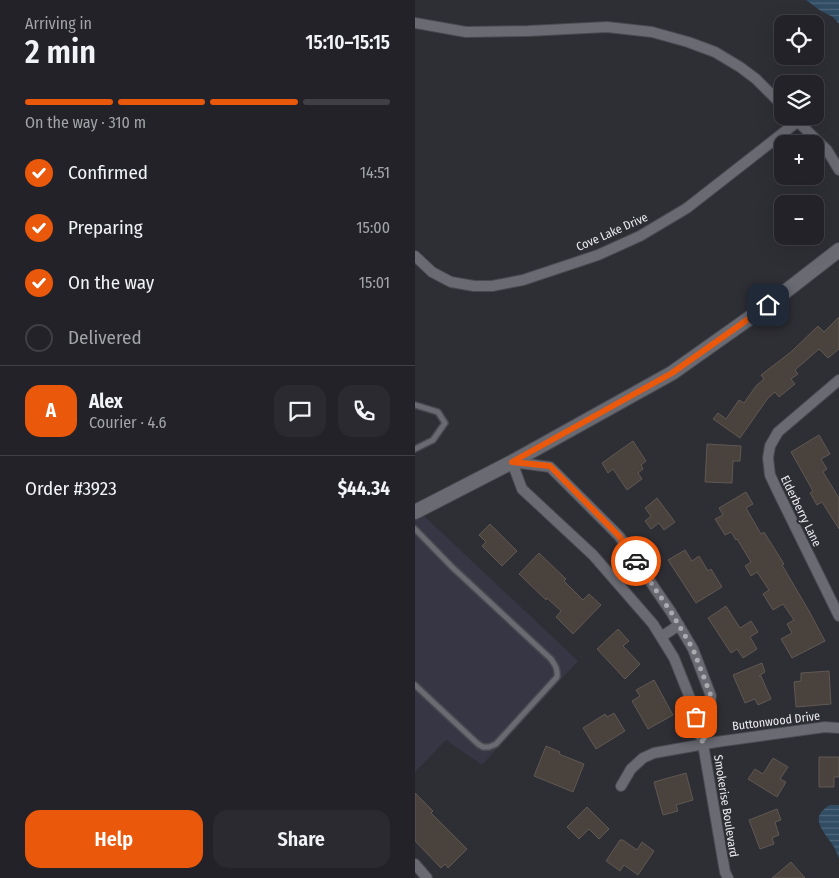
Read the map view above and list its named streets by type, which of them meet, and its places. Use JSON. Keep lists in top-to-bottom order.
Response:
{
  "streets": {
    "street": [
      "Cove Lake Drive",
      "Elderberry Lane",
      "Buttonwood Drive",
      "Smokerise Boulevard"
    ]
  },
  "crossings": [
    ["Buttonwood Drive", "Smokerise Boulevard"]
  ],
  "page": {
    "heading": ["2 min", "Arriving in", "15:10–15:15"],
    "panel": [
      "Alex",
      "Courier · 4.6",
      "Order #3923",
      "$44.34"
    ],
    "map_buttons": ["+", "−"],
    "bar": "On the way · 310 m",
    "list": [
      ["Confirmed", "14:51"],
      ["Preparing", "15:00"],
      ["On the way", "15:01"],
      "Delivered"
    ],
    "round": "A",
    "buttons": ["Help", "Share"]
  }
}
